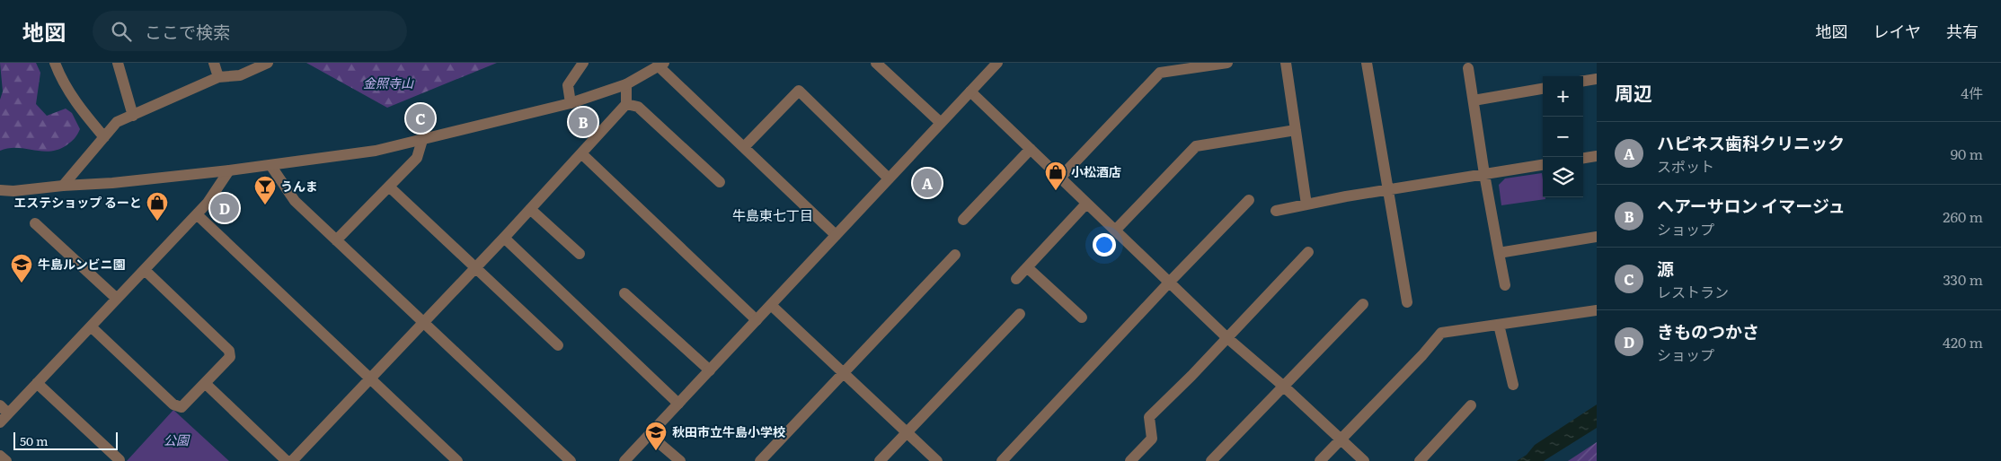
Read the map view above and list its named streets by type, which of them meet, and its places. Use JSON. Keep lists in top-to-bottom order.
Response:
{
  "districts": ["牛島東七丁目"],
  "parks": ["金照寺山", "公園"],
  "places": {
    "shop": ["小松酒店", "エステショップ るーと"],
    "bar": ["うんま"],
    "school or university": ["牛島ルンビニ園", "秋田市立牛島小学校"]
  },
  "scale_bar": "50 m",
  "page": {
    "header": "地図",
    "search": "ここで検索",
    "nav": ["地図", "レイヤ", "共有"],
    "heading": ["周辺", "4件"],
    "map_buttons": ["+", "−"],
    "pins": [
      "C",
      "B",
      "A",
      "D"
    ],
    "list": [
      {
        "mark": "A",
        "name": "ハピネス歯科クリニック",
        "note": "スポット",
        "value": "90 m"
      },
      {
        "mark": "B",
        "name": "ヘアーサロン イマージュ",
        "note": "ショップ",
        "value": "260 m"
      },
      {
        "mark": "C",
        "name": "源",
        "note": "レストラン",
        "value": "330 m"
      },
      {
        "mark": "D",
        "name": "きものつかさ",
        "note": "ショップ",
        "value": "420 m"
      }
    ],
    "scale": "50 m"
  }
}
